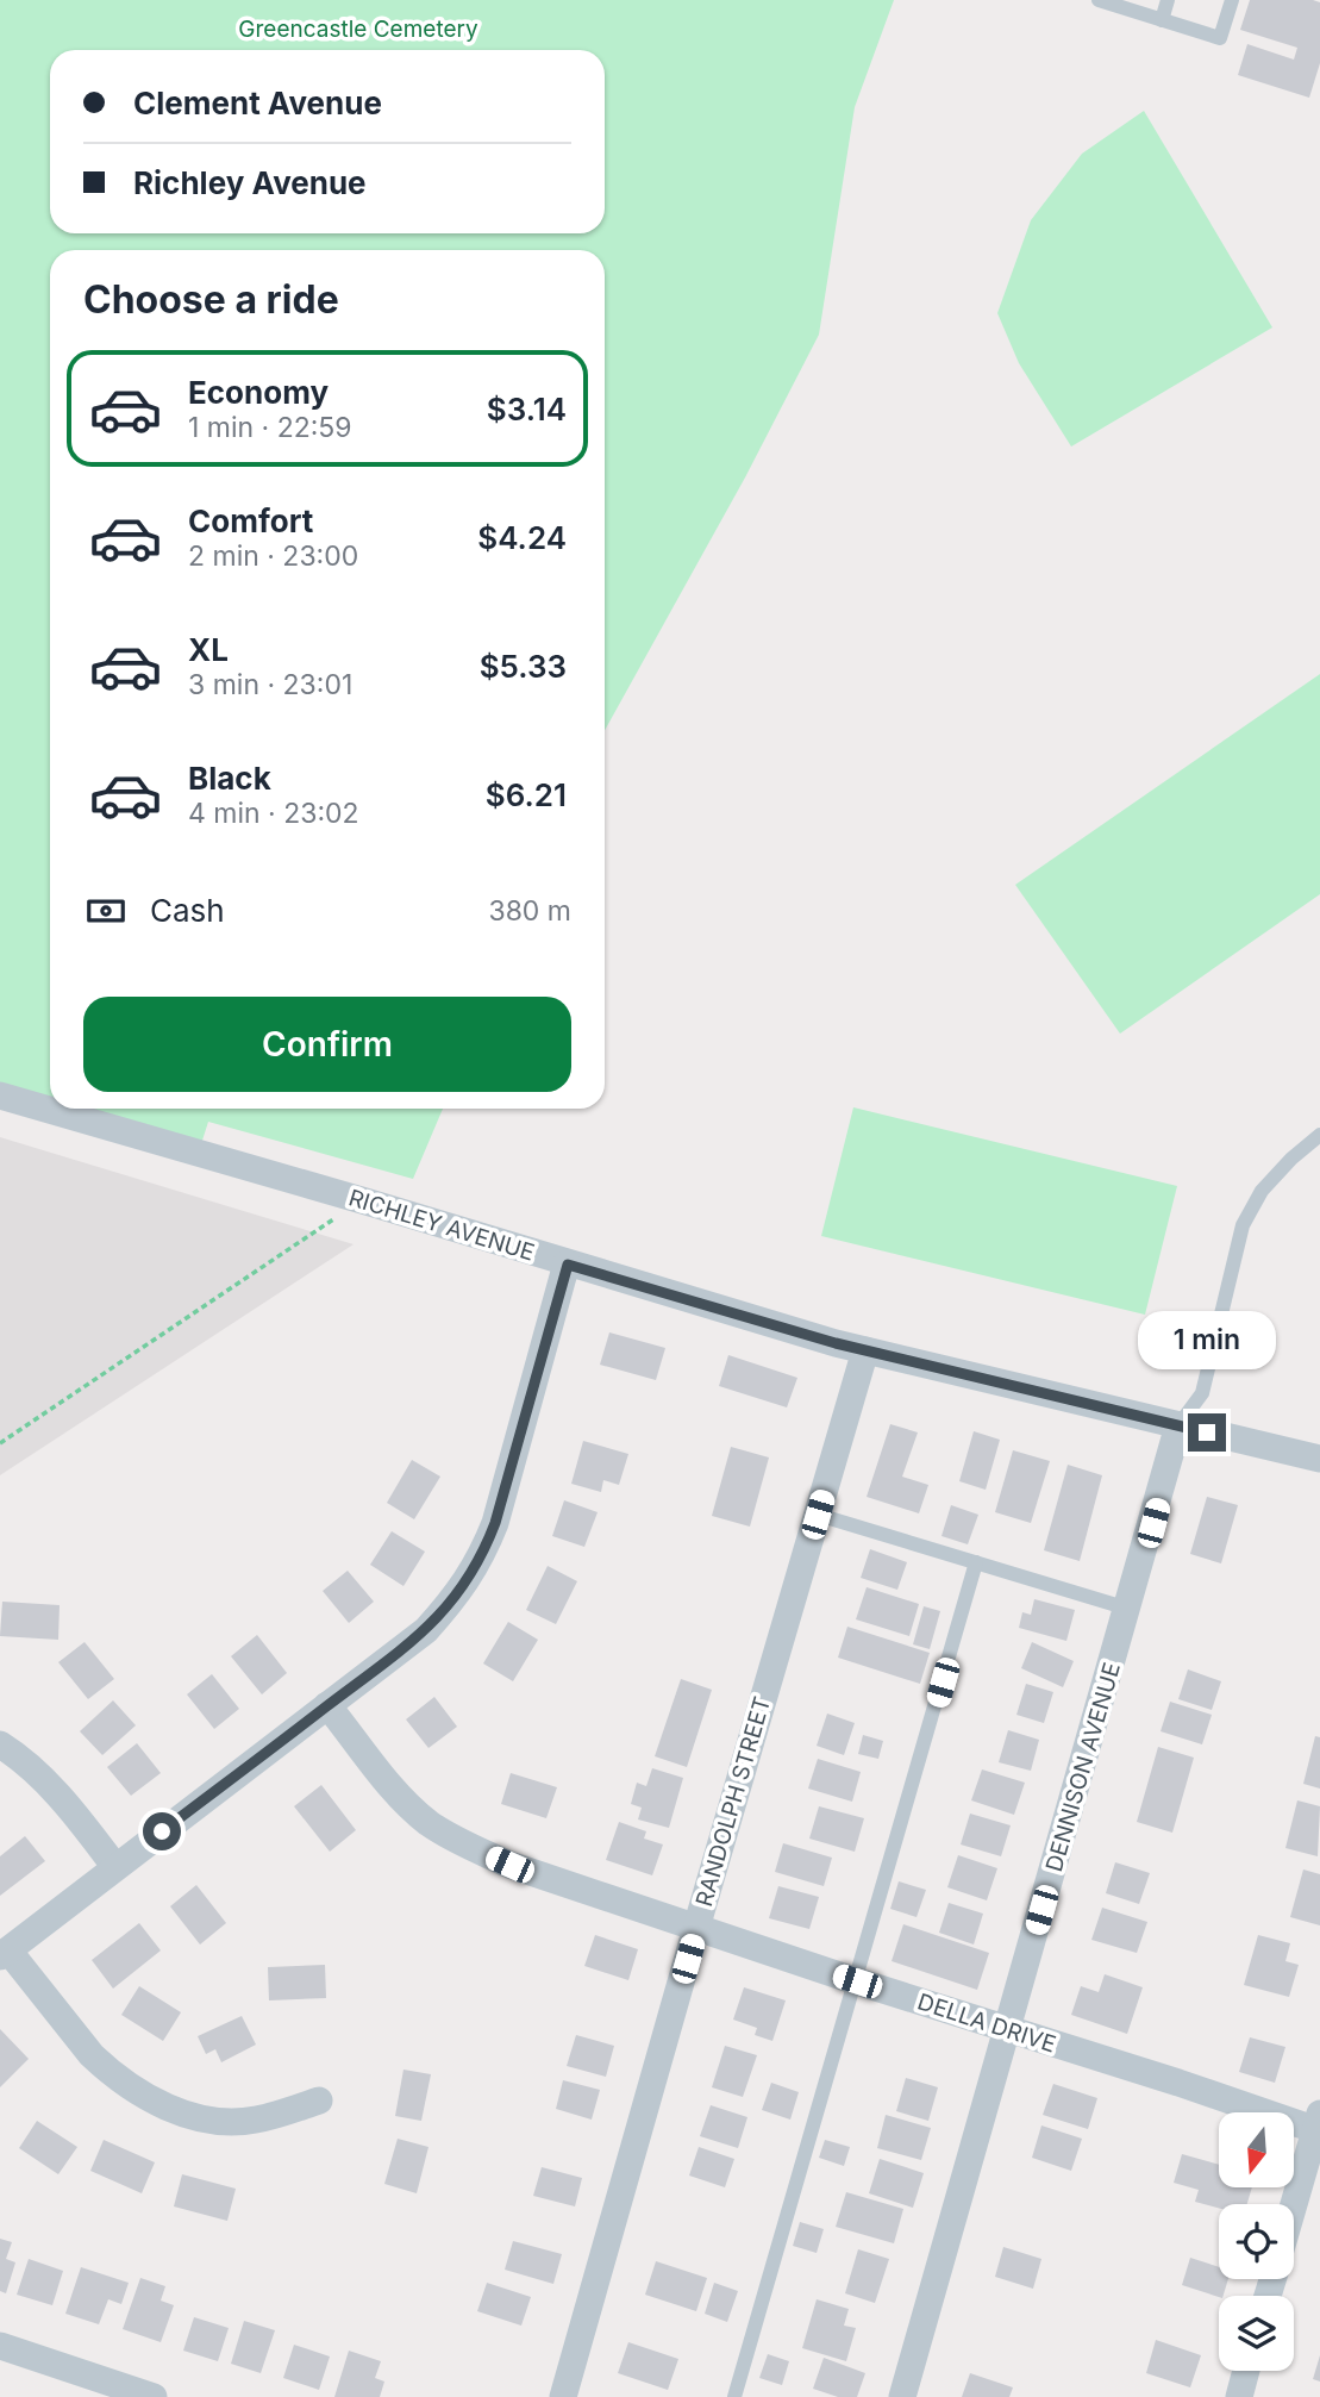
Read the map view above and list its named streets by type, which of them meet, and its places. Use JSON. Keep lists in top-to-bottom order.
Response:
{
  "streets": {
    "street": [
      "RICHLEY AVENUE",
      "DENNISON AVENUE",
      "RANDOLPH STREET",
      "DELLA DRIVE"
    ]
  },
  "crossings": [
    ["RICHLEY AVENUE", "DENNISON AVENUE"],
    ["RICHLEY AVENUE", "RANDOLPH STREET"],
    ["DENNISON AVENUE", "DELLA DRIVE"],
    ["RANDOLPH STREET", "DELLA DRIVE"]
  ],
  "parks": ["Greencastle Cemetery"],
  "north": "bottom",
  "page": {
    "banner": ["Clement Avenue", "Richley Avenue"],
    "heading": "Choose a ride",
    "list": [
      {
        "name": "Economy",
        "note": "1 min · 22:59",
        "value": "$3.14"
      },
      {
        "name": "Comfort",
        "note": "2 min · 23:00",
        "value": "$4.24"
      },
      {
        "name": "XL",
        "note": "3 min · 23:01",
        "value": "$5.33"
      },
      {
        "name": "Black",
        "note": "4 min · 23:02",
        "value": "$6.21"
      }
    ],
    "pay": ["Cash", "380 m"],
    "buttons": "Confirm",
    "bubble": "1 min"
  }
}
